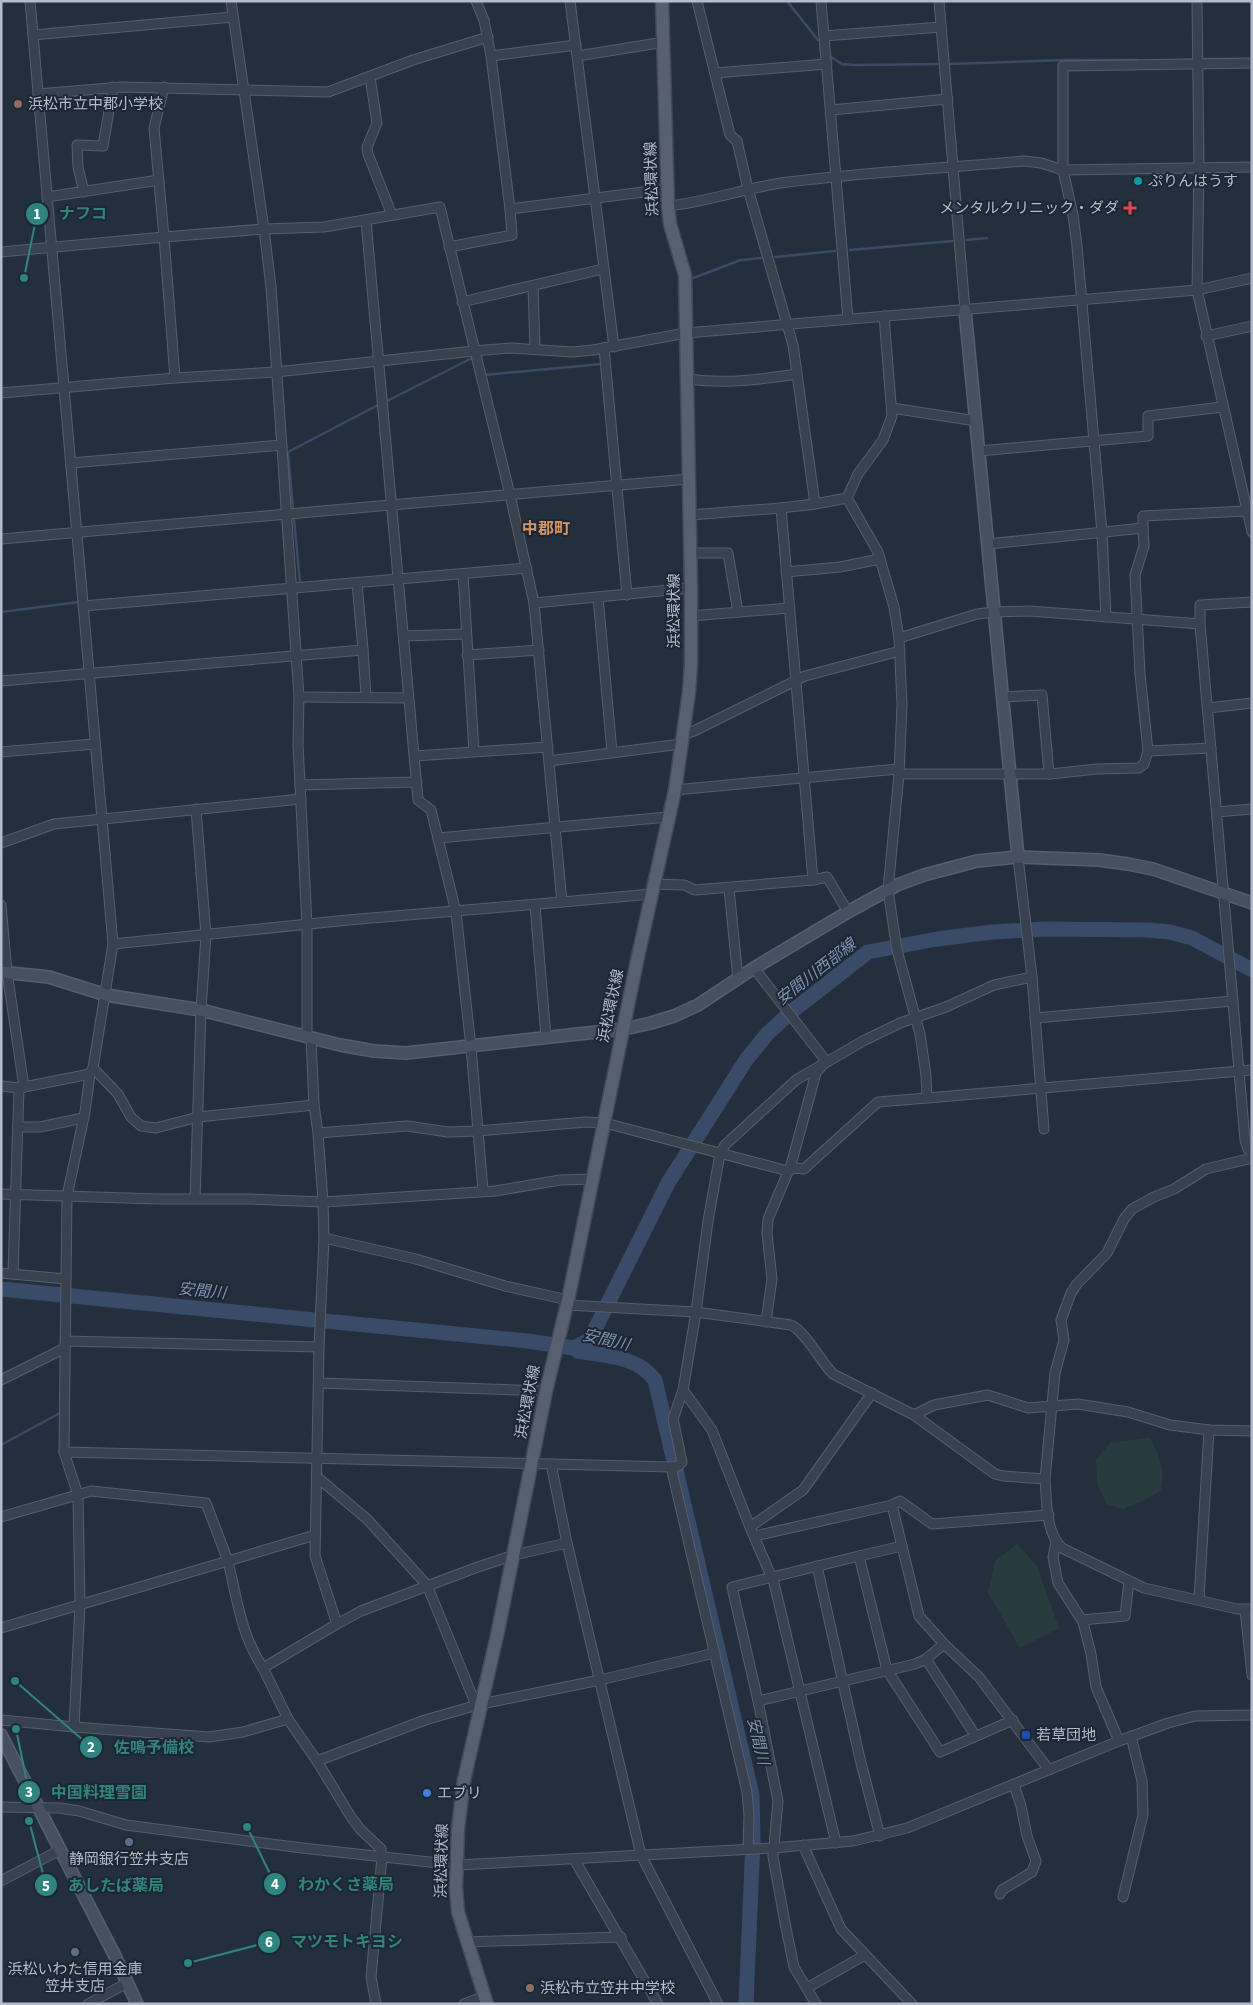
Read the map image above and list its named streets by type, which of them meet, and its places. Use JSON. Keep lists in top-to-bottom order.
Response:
{
  "streets": {
    "main road": ["浜松環状線"]
  },
  "districts": ["中郡町"],
  "water": ["安間川西部線", "安間川"],
  "places": {
    "other": [
      "浜松市立中郡小学校",
      "ぷりんはうす",
      "ナフコ",
      "佐鳴予備校",
      "中国料理雪園",
      "エブリ",
      "あしたば薬局",
      "わかくさ薬局",
      "静岡銀行笠井支店",
      "浜松いわた信用金庫 笠井支店",
      "マツモトキヨシ",
      "浜松市立笠井中学校"
    ],
    "health": ["メンタルクリニック・ダダ"],
    "transit": ["若草団地"]
  }
}
